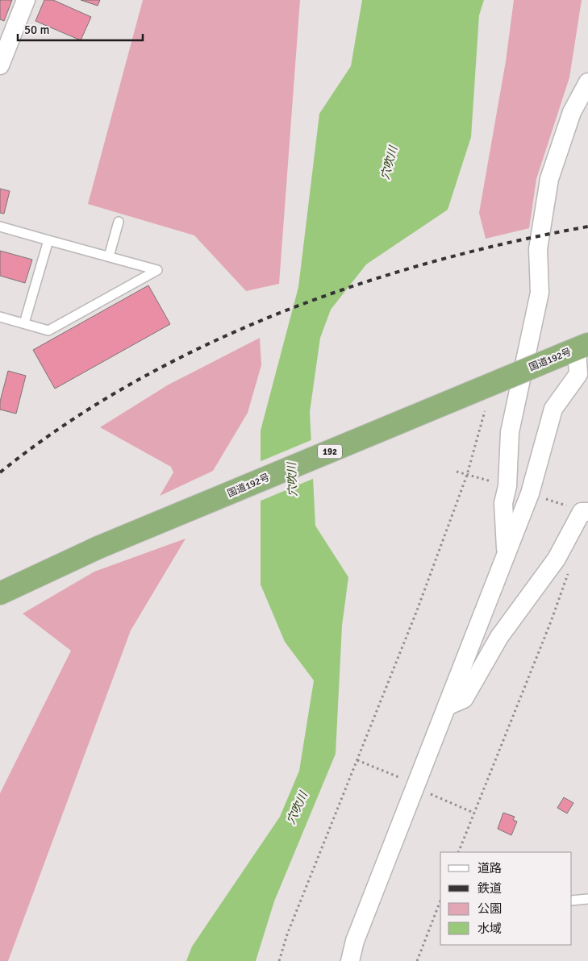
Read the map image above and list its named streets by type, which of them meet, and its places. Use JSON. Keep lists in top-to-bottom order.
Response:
{
  "streets": {
    "highway": ["国道192号", "192"]
  },
  "water": ["穴吹川"],
  "legend": [
    "道路",
    "鉄道",
    "公園",
    "水域"
  ],
  "scale_bar": "50 m"
}
